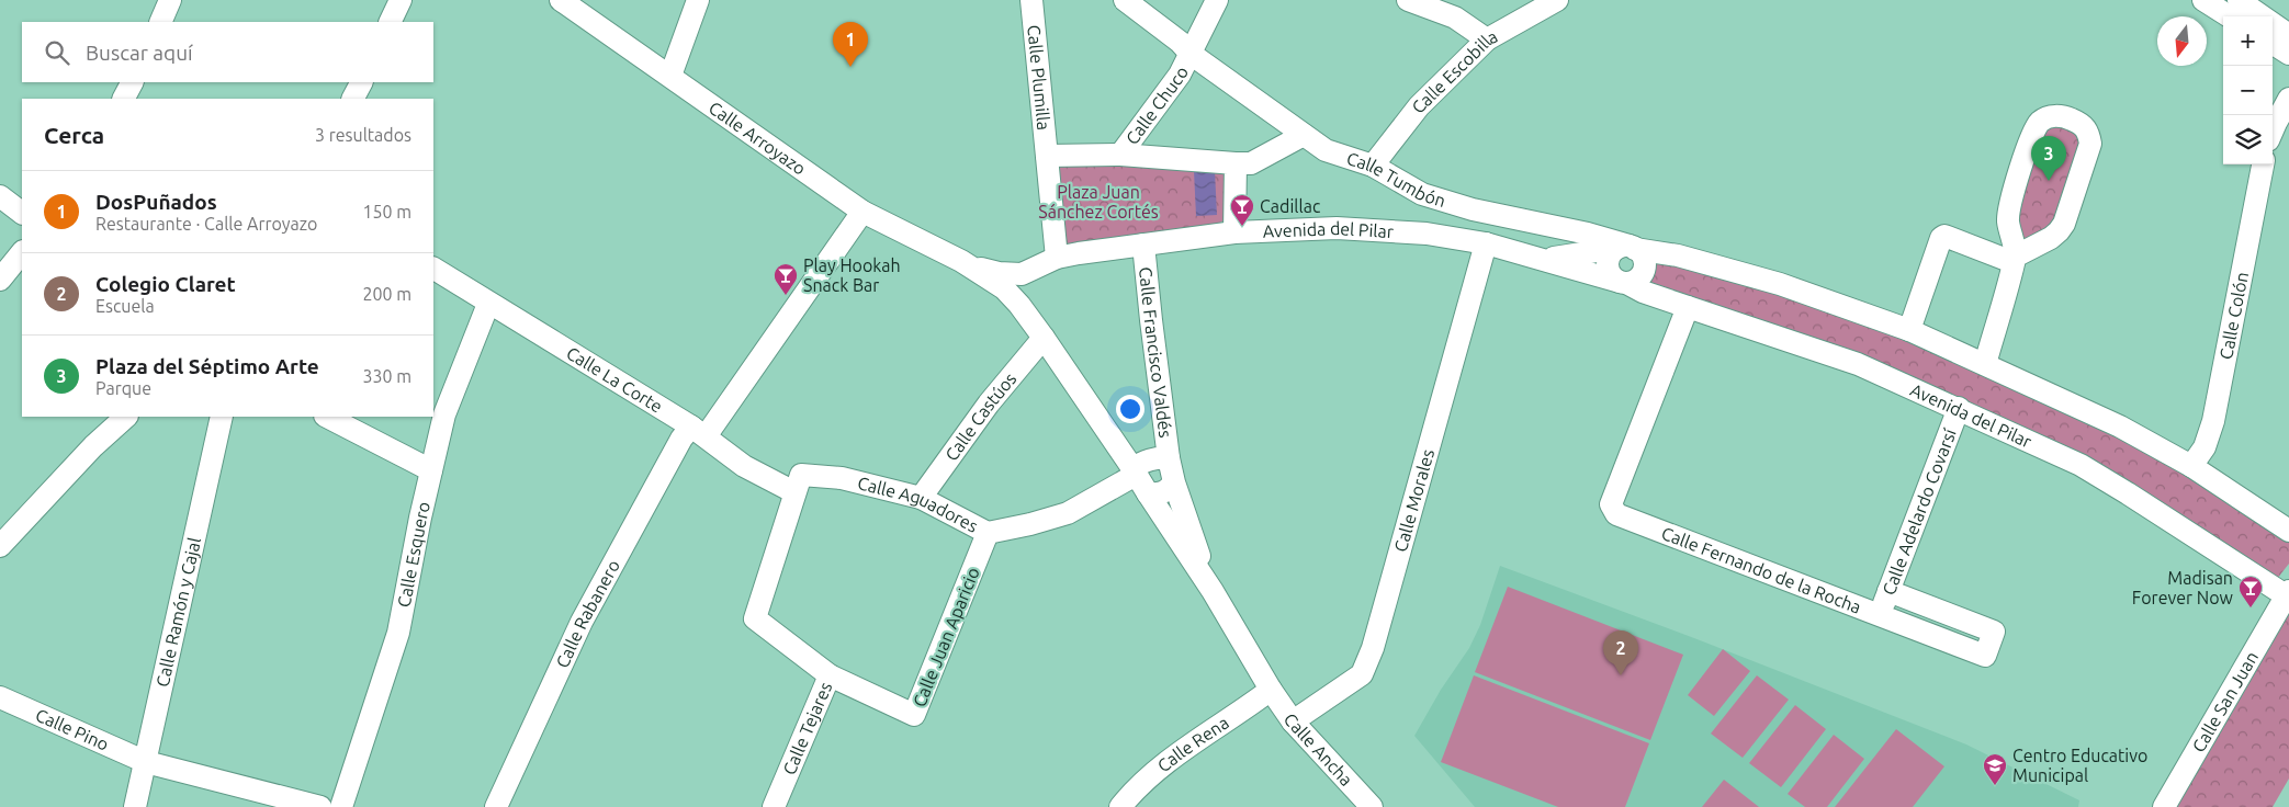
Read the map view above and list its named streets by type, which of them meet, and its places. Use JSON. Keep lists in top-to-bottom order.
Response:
{
  "streets": {
    "street": [
      "Calle Escobilla",
      "Calle Plumilla",
      "Calle Chuco",
      "Calle Arroyazo",
      "Calle Tumbón",
      "Avenida del Pilar",
      "Calle Colón",
      "Calle Francisco Valdés",
      "Calle La Corte",
      "Calle Castúos",
      "Calle Morales",
      "Calle Aguadores",
      "Calle Adelardo Covarsí",
      "Calle Esquero",
      "Calle Fernando de la Rocha",
      "Calle Ramón y Cajal",
      "Calle Rabanero",
      "Calle Juan Aparicio",
      "Calle San Juan",
      "Calle Tejares",
      "Calle Pino",
      "Calle Rena",
      "Calle Ancha"
    ]
  },
  "crossings": [
    ["Calle Escobilla", "Calle Tumbón"],
    ["Calle Plumilla", "Avenida del Pilar"],
    ["Calle Chuco", "Calle Tumbón"],
    ["Calle Arroyazo", "Avenida del Pilar"],
    ["Calle Arroyazo", "Calle Rabanero"],
    ["Calle Tumbón", "Avenida del Pilar"],
    ["Avenida del Pilar", "Calle Colón"],
    ["Avenida del Pilar", "Calle Francisco Valdés"],
    ["Avenida del Pilar", "Calle Morales"],
    ["Avenida del Pilar", "Calle Adelardo Covarsí"],
    ["Avenida del Pilar", "Calle Fernando de la Rocha"],
    ["Avenida del Pilar", "Calle San Juan"],
    ["Calle Francisco Valdés", "Calle Aguadores"],
    ["Calle La Corte", "Calle Aguadores"],
    ["Calle La Corte", "Calle Esquero"],
    ["Calle La Corte", "Calle Rabanero"],
    ["Calle La Corte", "Calle Tejares"],
    ["Calle Castúos", "Calle Aguadores"],
    ["Calle Morales", "Calle Ancha"],
    ["Calle Aguadores", "Calle Juan Aparicio"],
    ["Calle Aguadores", "Calle Tejares"],
    ["Calle Adelardo Covarsí", "Calle Fernando de la Rocha"],
    ["Calle Ramón y Cajal", "Calle Pino"],
    ["Calle Juan Aparicio", "Calle Tejares"],
    ["Calle Rena", "Calle Ancha"]
  ],
  "parks": ["Plaza Juan Sánchez Cortés"],
  "places": {
    "bar": ["Cadillac", "Play Hookah Snack Bar", "Madisan Forever Now"],
    "school or university": ["Centro Educativo Municipal"]
  },
  "north": "bottom",
  "page": {
    "map_buttons": ["+", "−"],
    "pins": ["1", "3", "2"],
    "search": "Buscar aquí",
    "heading": ["Cerca", "3 resultados"],
    "list": [
      {
        "mark": "1",
        "name": "DosPuñados",
        "note": "Restaurante · Calle Arroyazo",
        "value": "150 m"
      },
      {
        "mark": "2",
        "name": "Colegio Claret",
        "note": "Escuela",
        "value": "200 m"
      },
      {
        "mark": "3",
        "name": "Plaza del Séptimo Arte",
        "note": "Parque",
        "value": "330 m"
      }
    ]
  }
}
